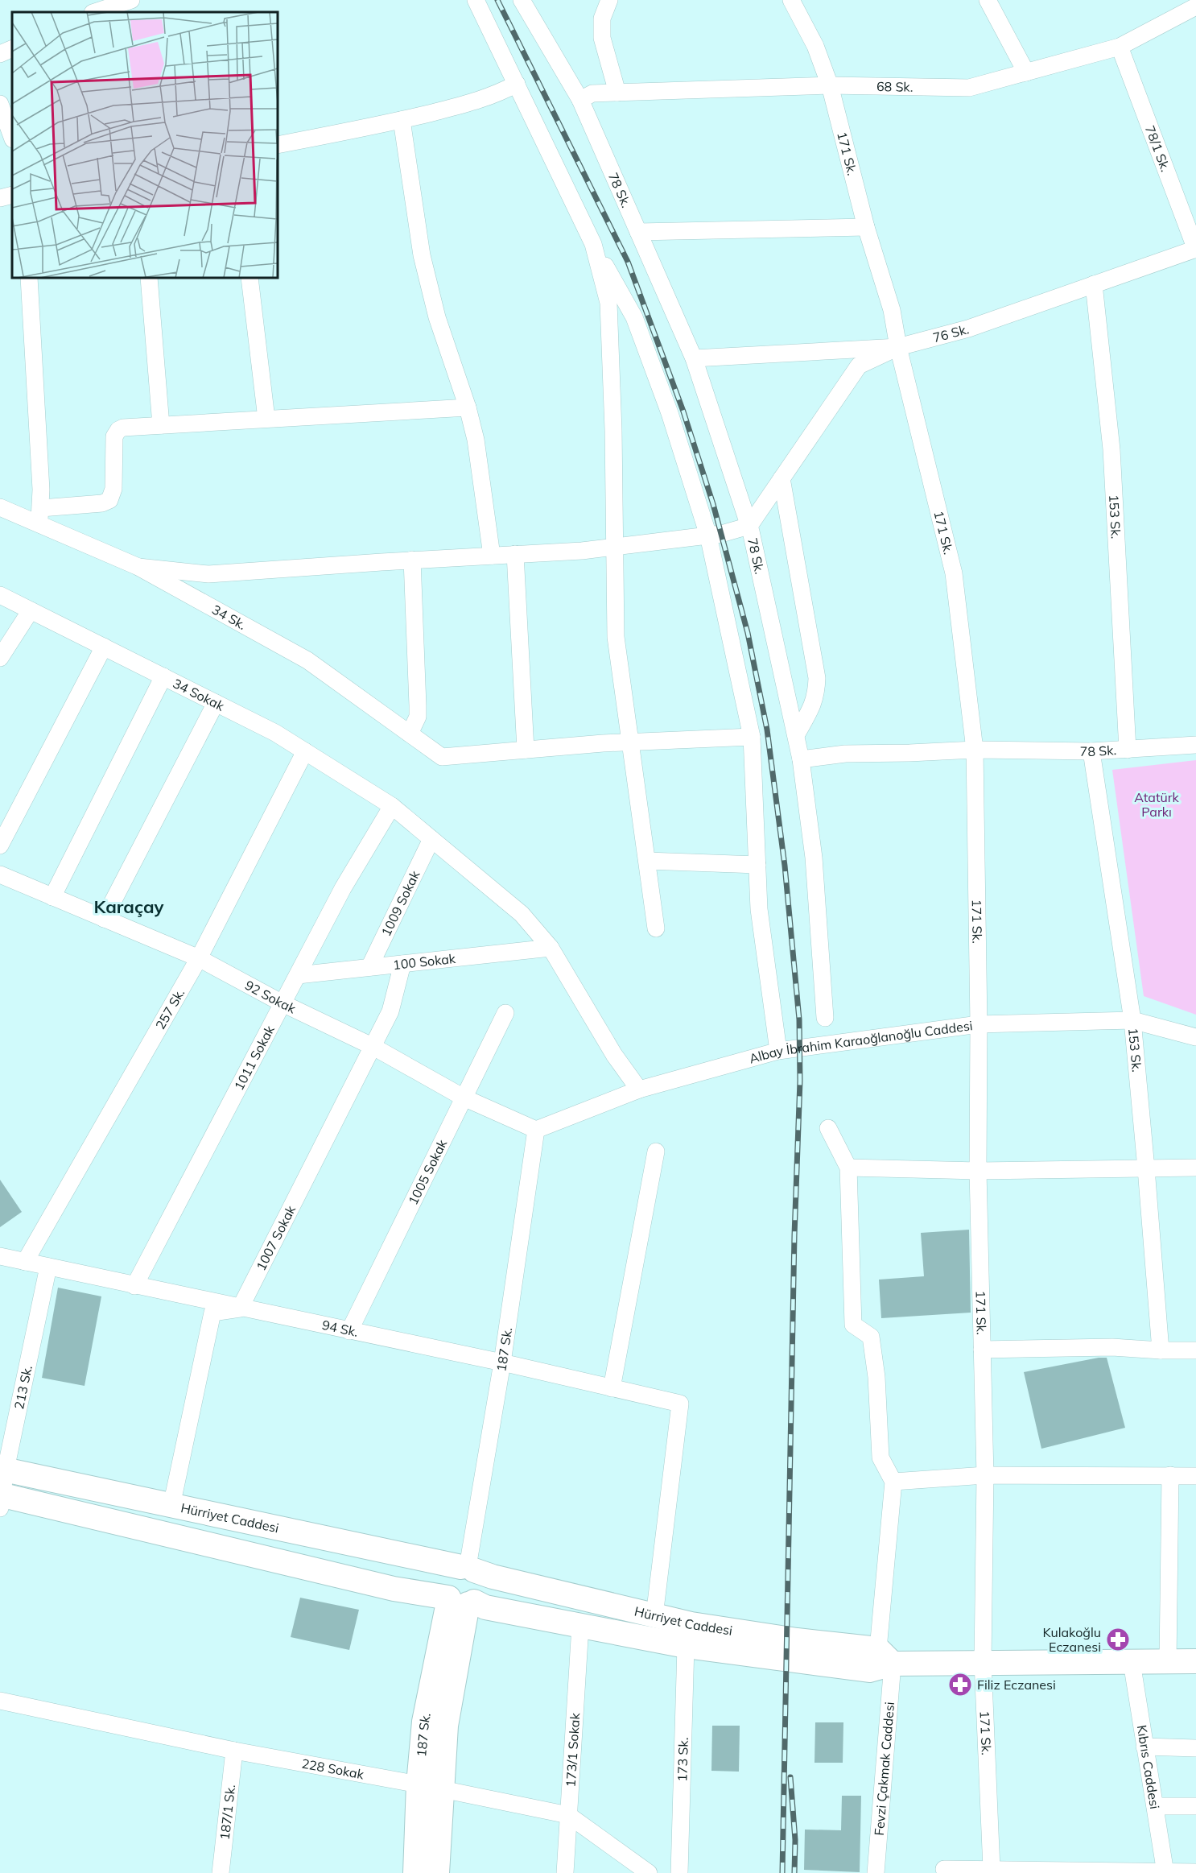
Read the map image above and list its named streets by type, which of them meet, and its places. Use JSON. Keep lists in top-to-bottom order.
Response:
{
  "streets": {
    "main road": ["187 Sk.", "Hürriyet Caddesi"],
    "street": [
      "68 Sk.",
      "78/1 Sk.",
      "171 Sk.",
      "78 Sk.",
      "76 Sk.",
      "153 Sk.",
      "34 Sk.",
      "34 Sokak",
      "1009 Sokak",
      "100 Sokak",
      "92 Sokak",
      "257 Sk.",
      "Albay İbrahim Karaoğlanoğlu Caddesi",
      "1011 Sokak",
      "1005 Sokak",
      "1007 Sokak",
      "94 Sk.",
      "213 Sk.",
      "173/1 Sokak",
      "173 Sk.",
      "Kıbrıs Caddesi",
      "Fevzi Çakmak Caddesi",
      "228 Sokak",
      "187/1 Sk."
    ]
  },
  "crossings": [
    ["68 Sk.", "78/1 Sk."],
    ["68 Sk.", "171 Sk."],
    ["68 Sk.", "78 Sk."],
    ["78/1 Sk.", "76 Sk."],
    ["171 Sk.", "78 Sk."],
    ["171 Sk.", "76 Sk."],
    ["171 Sk.", "Albay İbrahim Karaoğlanoğlu Caddesi"],
    ["171 Sk.", "Hürriyet Caddesi"],
    ["78 Sk.", "76 Sk."],
    ["78 Sk.", "153 Sk."],
    ["76 Sk.", "153 Sk."],
    ["153 Sk.", "Albay İbrahim Karaoğlanoğlu Caddesi"],
    ["34 Sokak", "1009 Sokak"],
    ["34 Sokak", "100 Sokak"],
    ["34 Sokak", "257 Sk."],
    ["34 Sokak", "Albay İbrahim Karaoğlanoğlu Caddesi"],
    ["34 Sokak", "1011 Sokak"],
    ["1009 Sokak", "100 Sokak"],
    ["100 Sokak", "1011 Sokak"],
    ["100 Sokak", "1007 Sokak"],
    ["92 Sokak", "257 Sk."],
    ["92 Sokak", "Albay İbrahim Karaoğlanoğlu Caddesi"],
    ["92 Sokak", "1011 Sokak"],
    ["92 Sokak", "1005 Sokak"],
    ["92 Sokak", "1007 Sokak"],
    ["92 Sokak", "187 Sk."],
    ["257 Sk.", "94 Sk."],
    ["Albay İbrahim Karaoğlanoğlu Caddesi", "187 Sk."],
    ["1011 Sokak", "94 Sk."],
    ["1005 Sokak", "94 Sk."],
    ["1007 Sokak", "94 Sk."],
    ["94 Sk.", "187 Sk."],
    ["94 Sk.", "213 Sk."],
    ["94 Sk.", "Hürriyet Caddesi"],
    ["187 Sk.", "Hürriyet Caddesi"],
    ["187 Sk.", "228 Sokak"],
    ["213 Sk.", "Hürriyet Caddesi"],
    ["Hürriyet Caddesi", "173/1 Sokak"],
    ["Hürriyet Caddesi", "173 Sk."],
    ["Hürriyet Caddesi", "Kıbrıs Caddesi"],
    ["Hürriyet Caddesi", "Fevzi Çakmak Caddesi"],
    ["173/1 Sokak", "228 Sokak"],
    ["228 Sokak", "187/1 Sk."]
  ],
  "districts": ["Karaçay"],
  "parks": ["Atatürk Parkı"],
  "places": {
    "pharmacy": ["Kulakoğlu Eczanesi", "Filiz Eczanesi"]
  }
}
